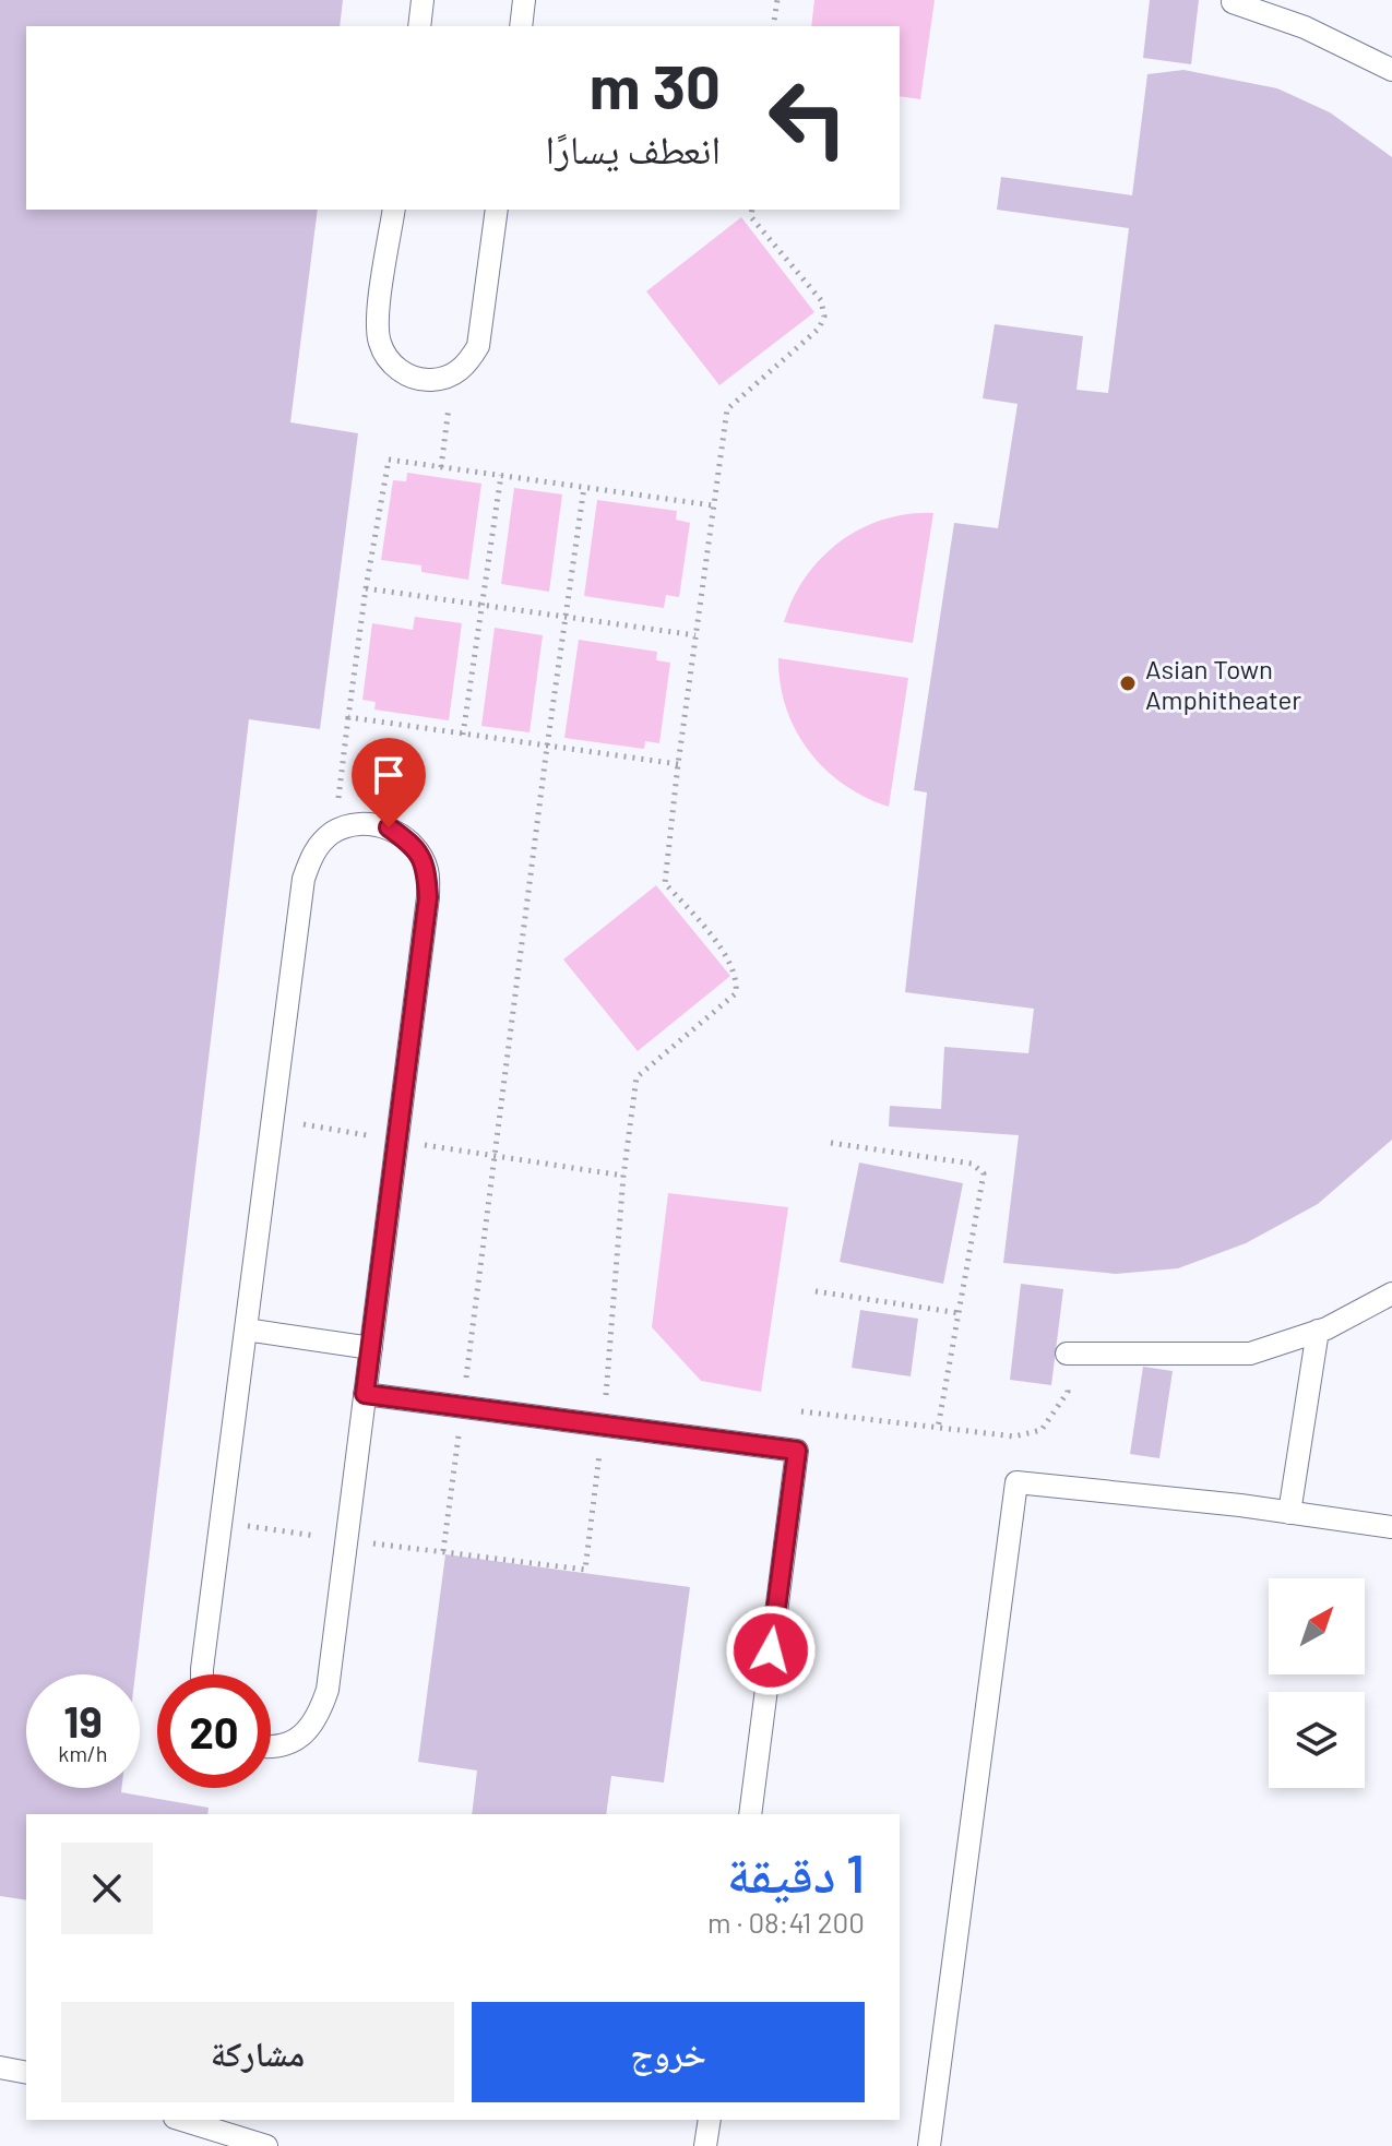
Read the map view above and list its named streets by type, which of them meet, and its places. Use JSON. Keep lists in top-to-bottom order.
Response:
{
  "places": ["Asian Town Amphitheater"],
  "north": "top right",
  "page": {
    "turn": ["30 m", "انعطف يسارًا"],
    "speed": "19 km/h",
    "limit": "20",
    "heading": ["1 دقيقة", "200 m · 08:41"],
    "buttons": ["خروج", "مشاركة"]
  }
}
